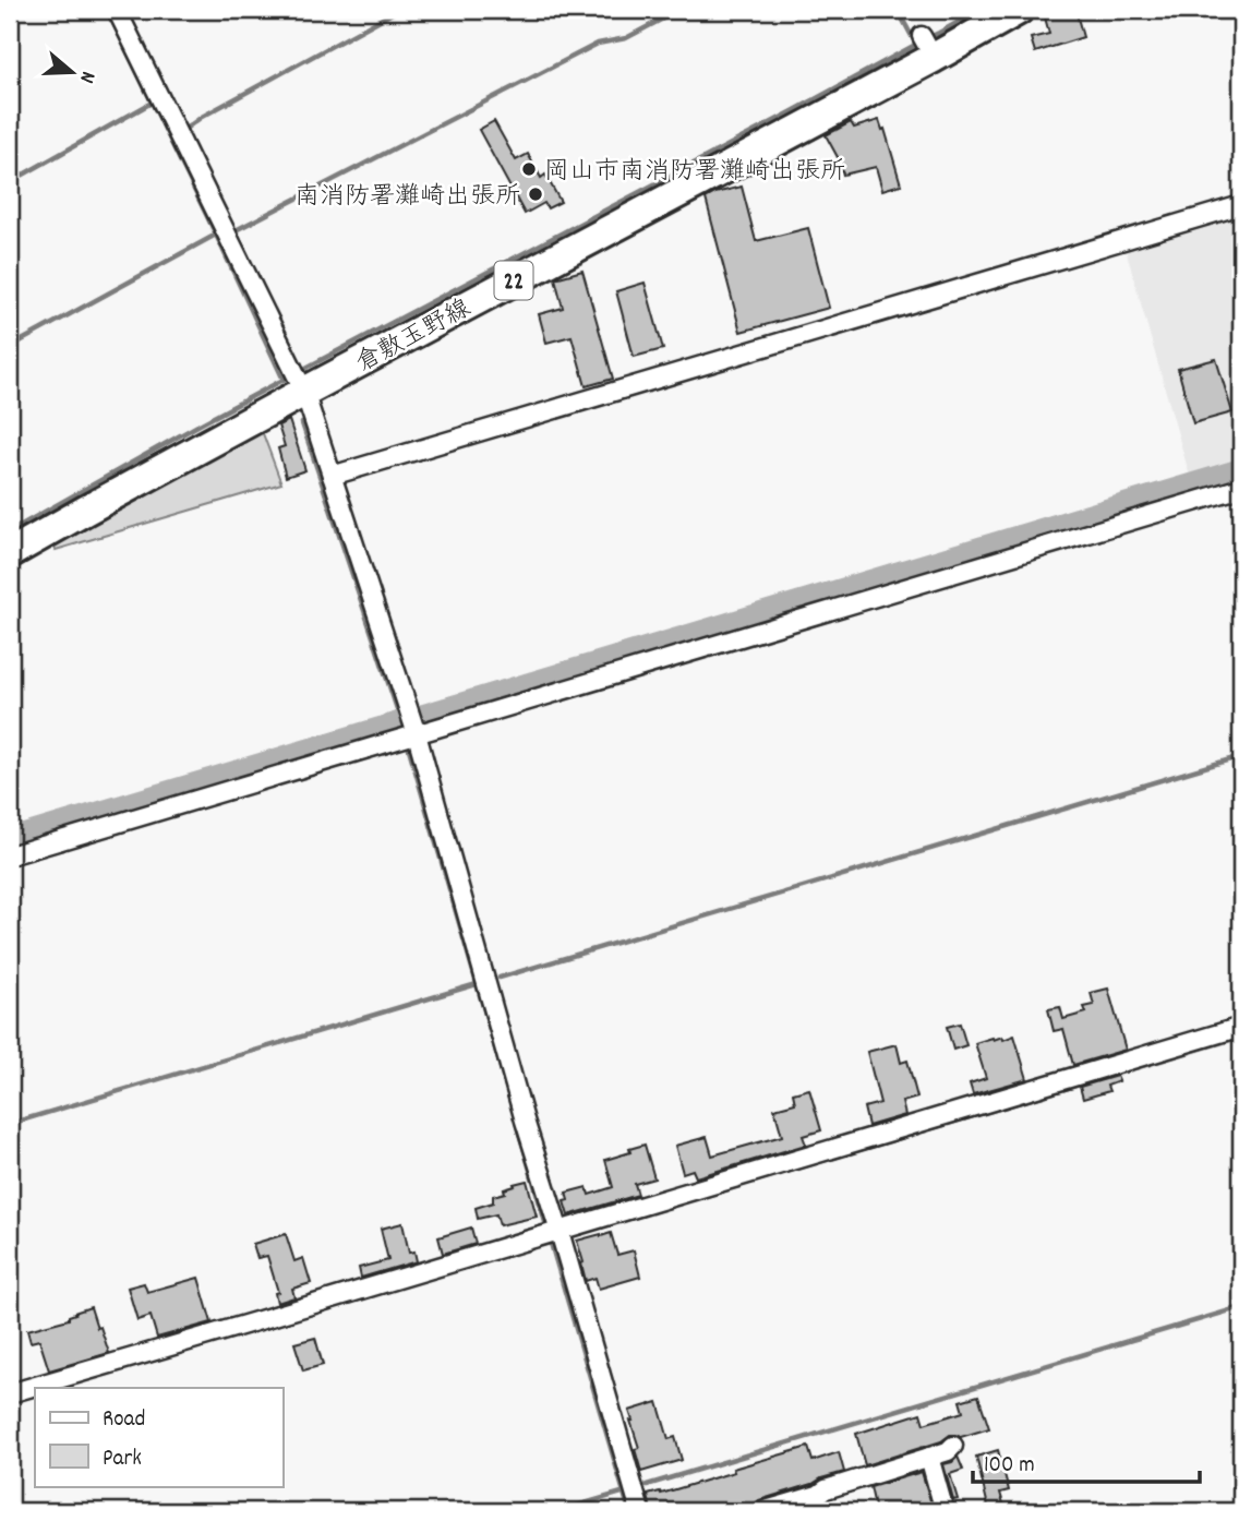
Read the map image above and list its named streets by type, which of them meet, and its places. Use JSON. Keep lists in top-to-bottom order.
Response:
{
  "streets": {
    "main road": ["22", "倉敷玉野線"]
  },
  "places": ["岡山市南消防署灘崎出張所", "南消防署灘崎出張所"],
  "legend": ["Road", "Park"],
  "scale_bar": "100 m",
  "north": "right"
}
